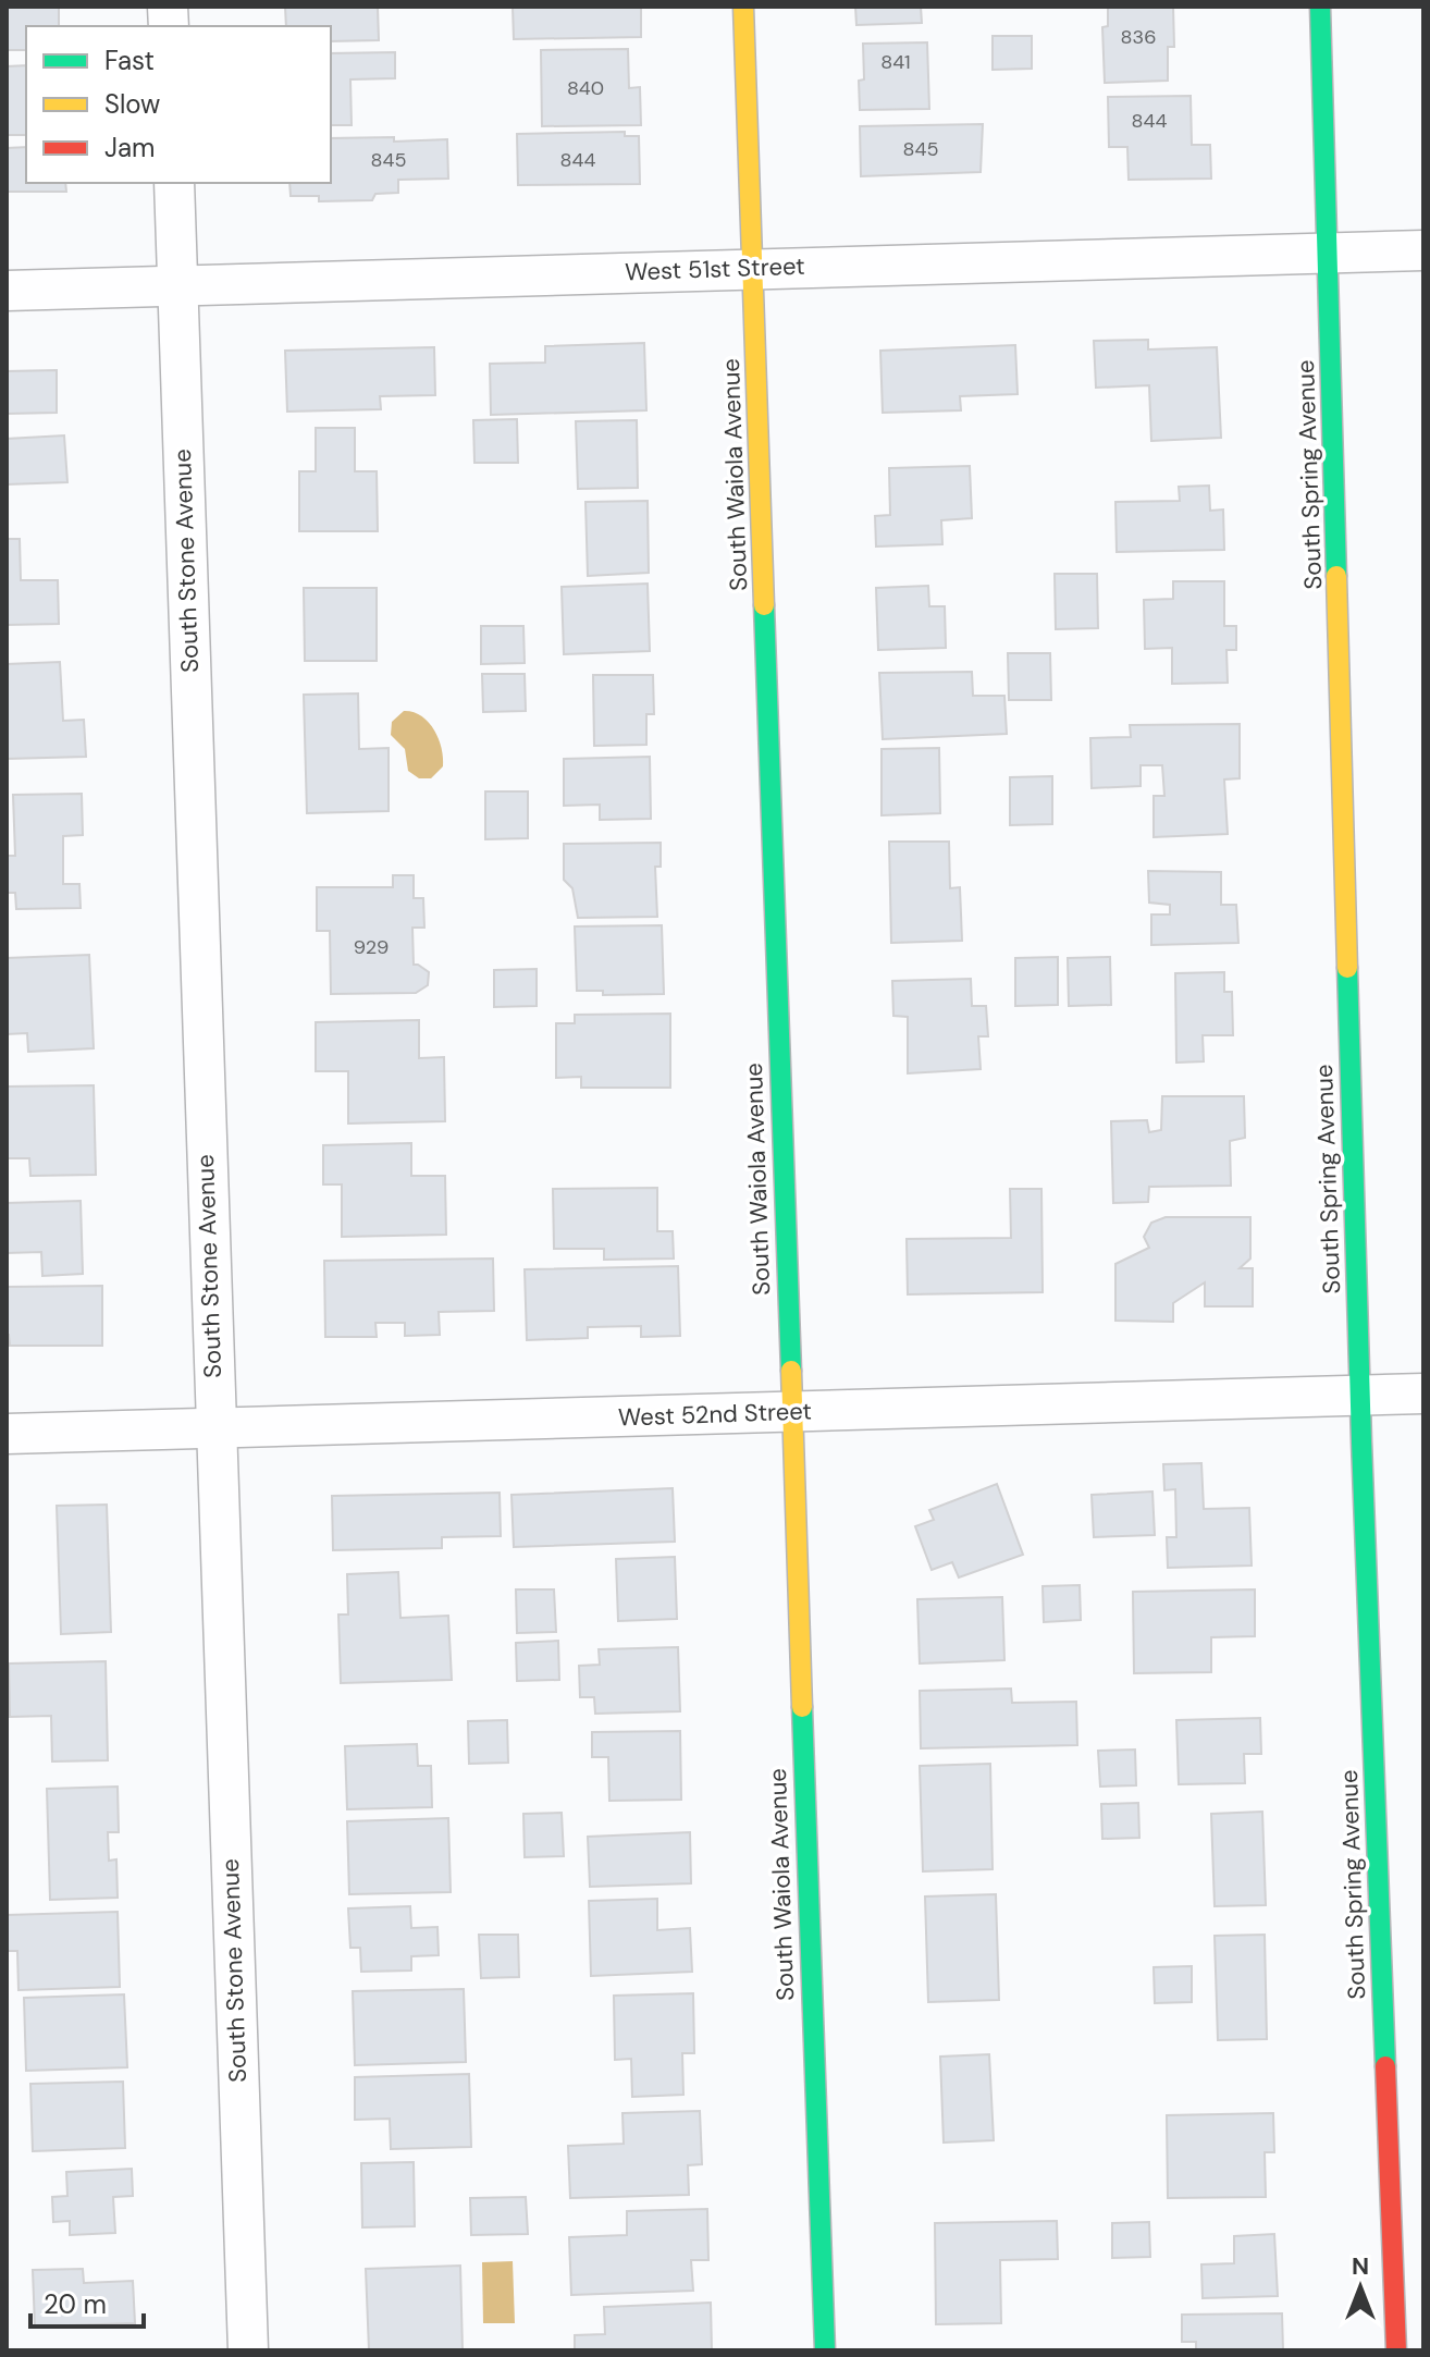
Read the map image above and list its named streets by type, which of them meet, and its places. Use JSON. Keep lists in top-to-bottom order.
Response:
{
  "streets": {
    "street": [
      "West 51st Street",
      "South Waiola Avenue",
      "South Spring Avenue",
      "South Stone Avenue",
      "West 52nd Street"
    ]
  },
  "crossings": [
    ["West 51st Street", "South Waiola Avenue"],
    ["West 51st Street", "South Spring Avenue"],
    ["West 51st Street", "South Stone Avenue"],
    ["South Waiola Avenue", "West 52nd Street"],
    ["South Spring Avenue", "West 52nd Street"],
    ["South Stone Avenue", "West 52nd Street"]
  ],
  "house_numbers": [
    "836",
    "841",
    "840",
    "844",
    "845",
    "845",
    "844",
    "929"
  ],
  "legend": ["Fast", "Slow", "Jam"],
  "scale_bar": "20 m",
  "north": "top"
}
